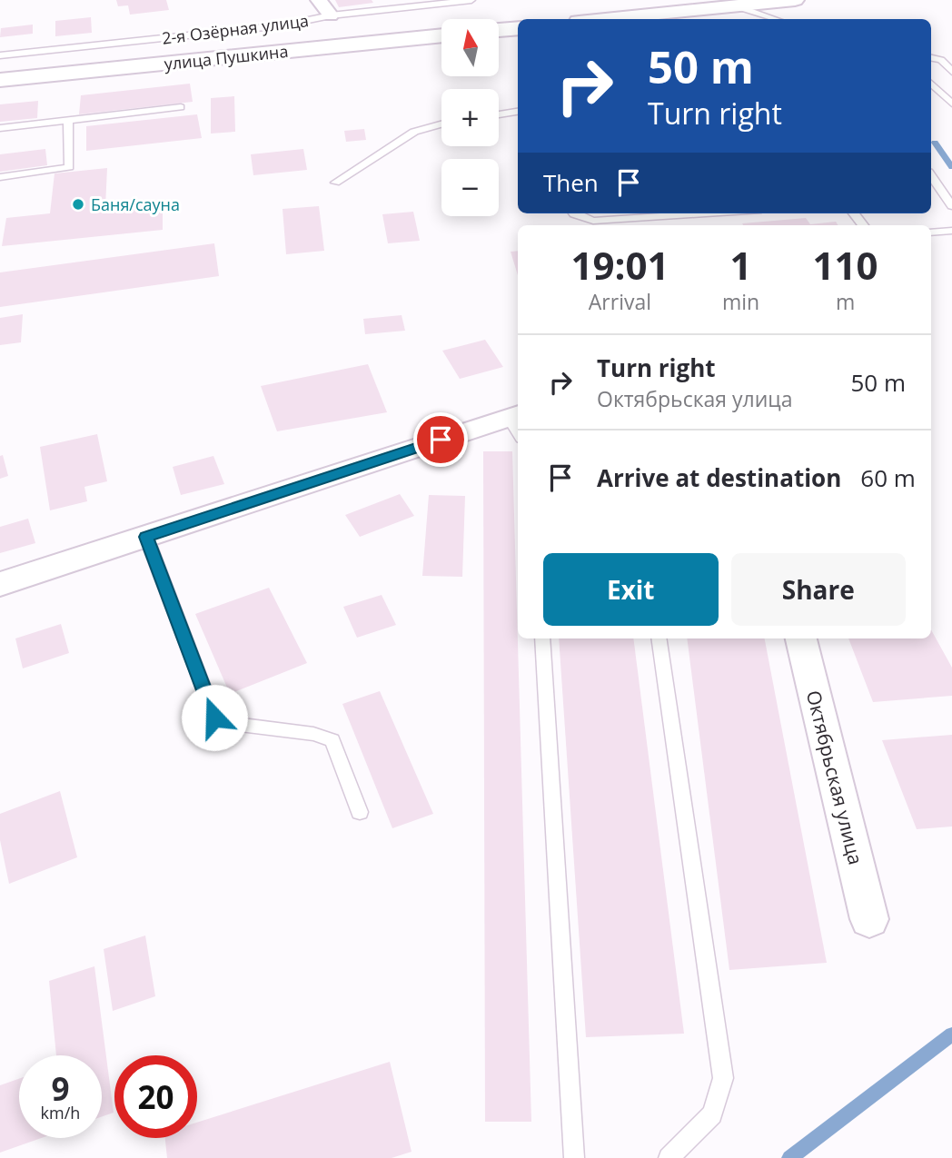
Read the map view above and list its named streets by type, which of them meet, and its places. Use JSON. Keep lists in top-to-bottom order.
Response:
{
  "streets": {
    "main road": ["улица Пушкина"],
    "street": ["Октябрьская улица"],
    "lane": ["2-я Озёрная улица"]
  },
  "places": ["Баня/сауна"],
  "north": "top",
  "page": {
    "map_buttons": ["+", "−"],
    "turn": ["50 m", "Turn right"],
    "then": "Then",
    "eta": [
      "19:01",
      "Arrival",
      "1",
      "min",
      "110",
      "m"
    ],
    "list": [
      {
        "name": "Turn right",
        "note": "Октябрьская улица",
        "value": "50 m"
      },
      {
        "name": "Arrive at destination",
        "value": "60 m"
      }
    ],
    "buttons": ["Exit", "Share"],
    "speed": "9 km/h",
    "limit": "20"
  }
}
